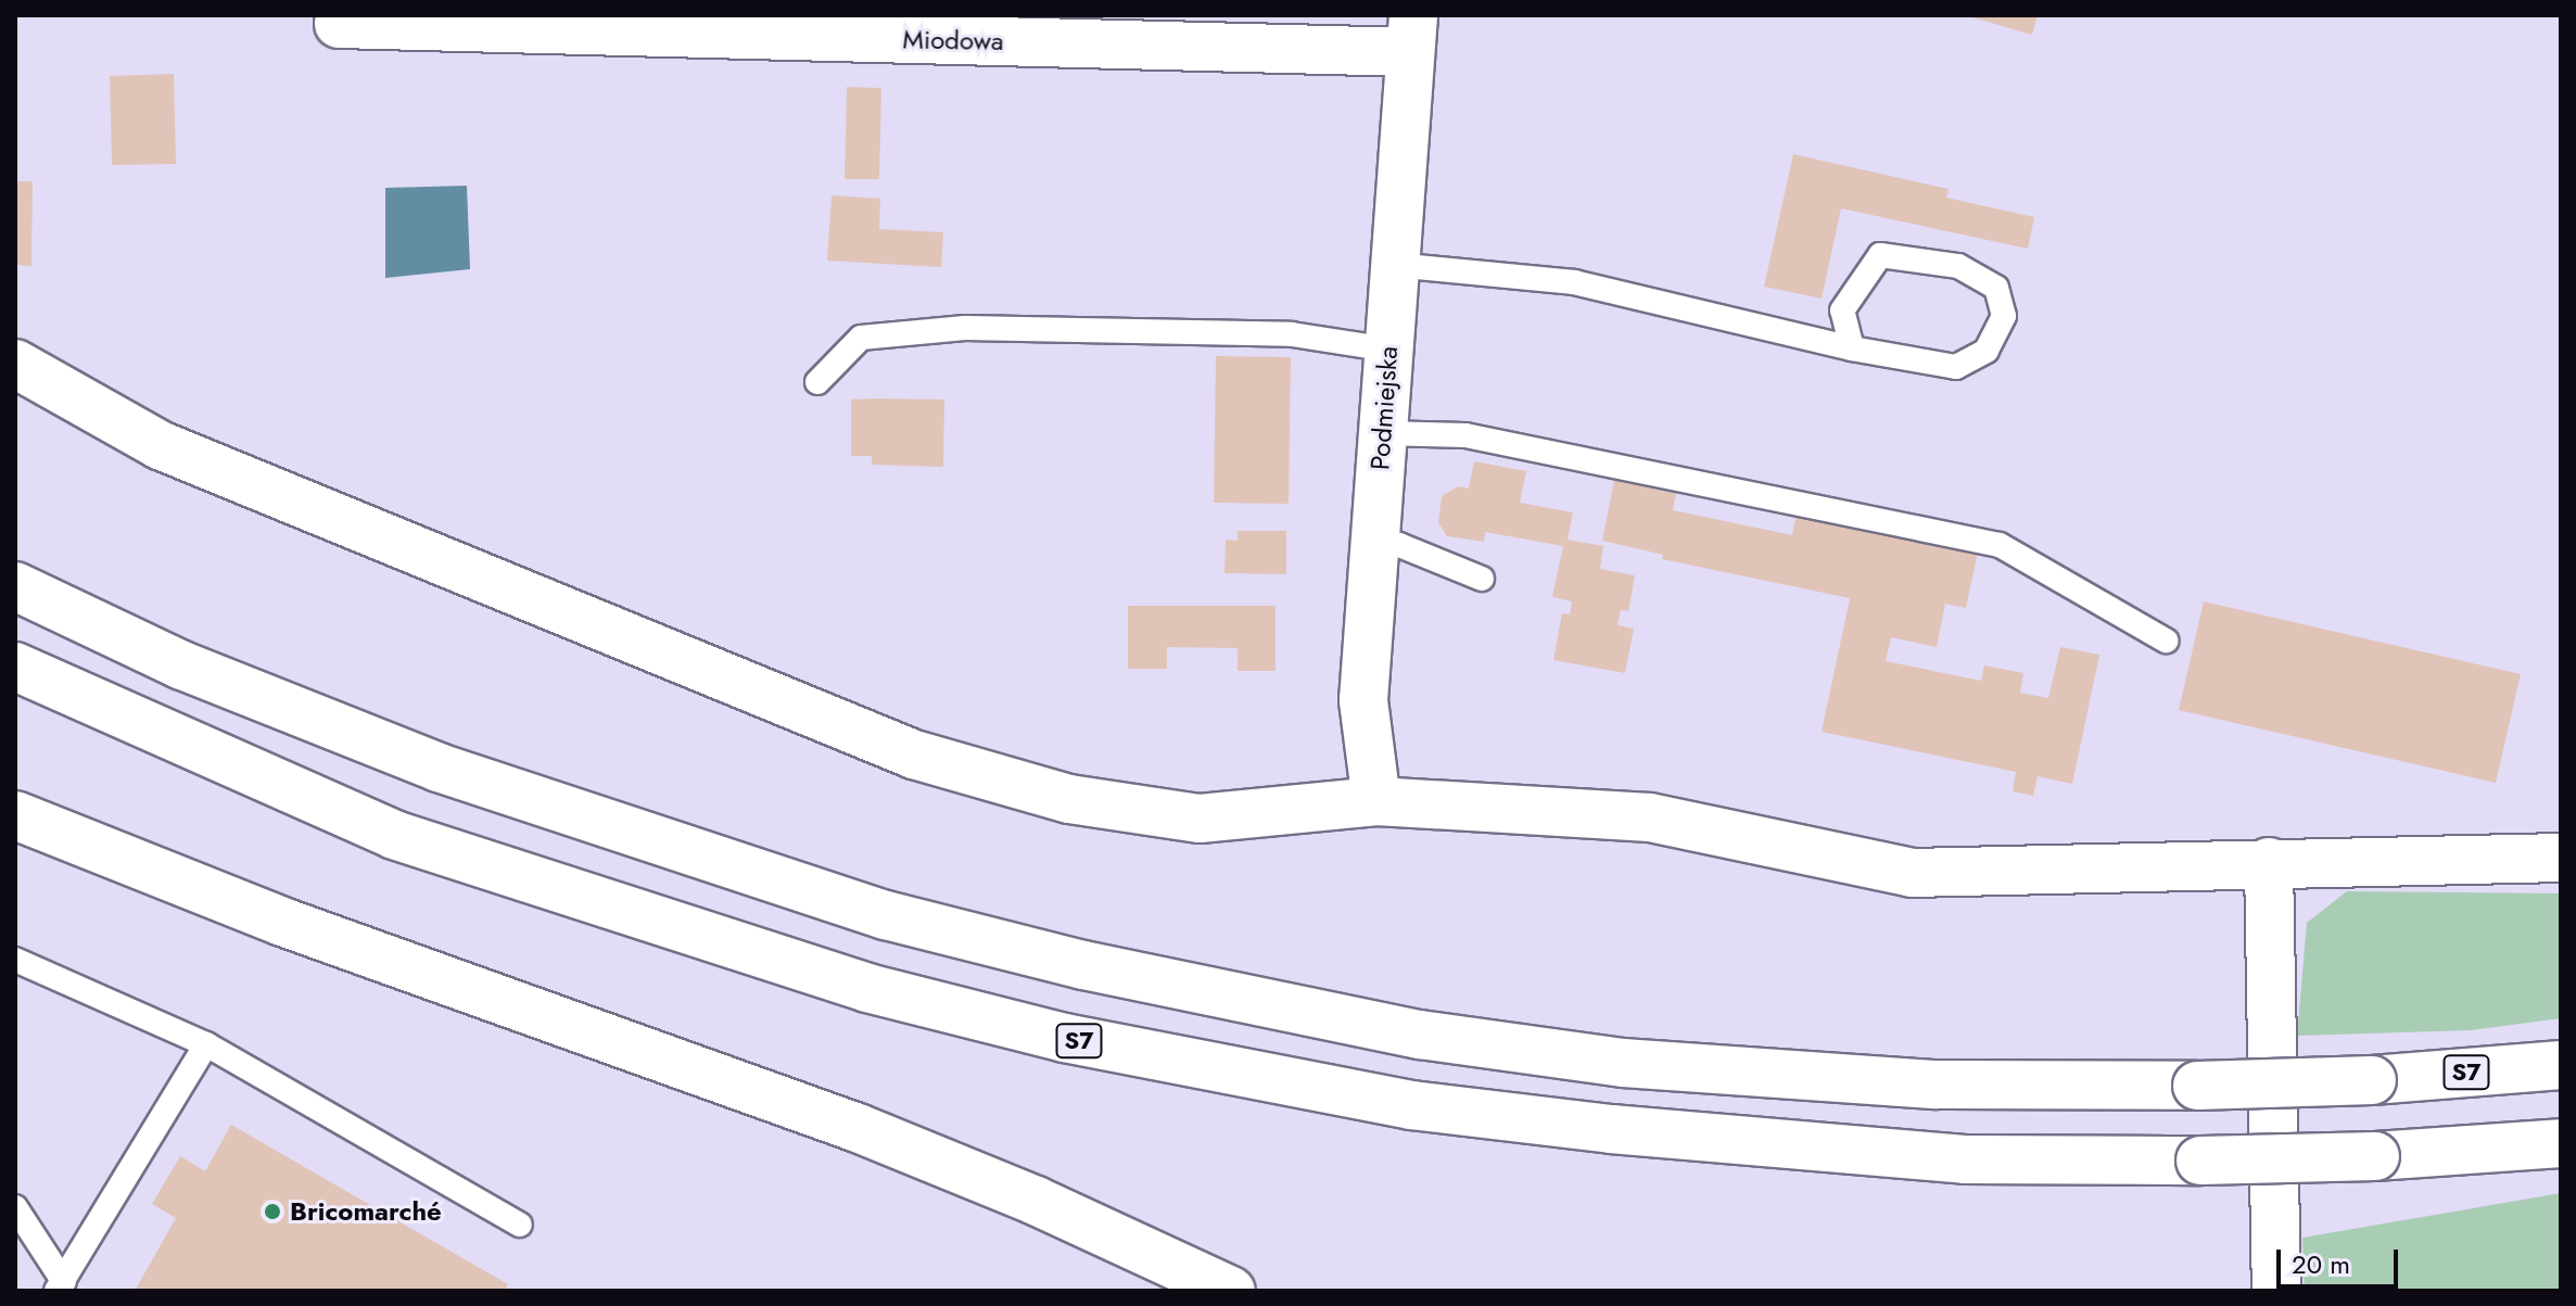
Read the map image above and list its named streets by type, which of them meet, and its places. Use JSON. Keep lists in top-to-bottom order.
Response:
{
  "streets": {
    "main road": ["Miodowa", "Podmiejska", "S7"]
  },
  "crossings": [
    ["Miodowa", "Podmiejska"]
  ],
  "places": ["Bricomarché"],
  "scale_bar": "20 m"
}
